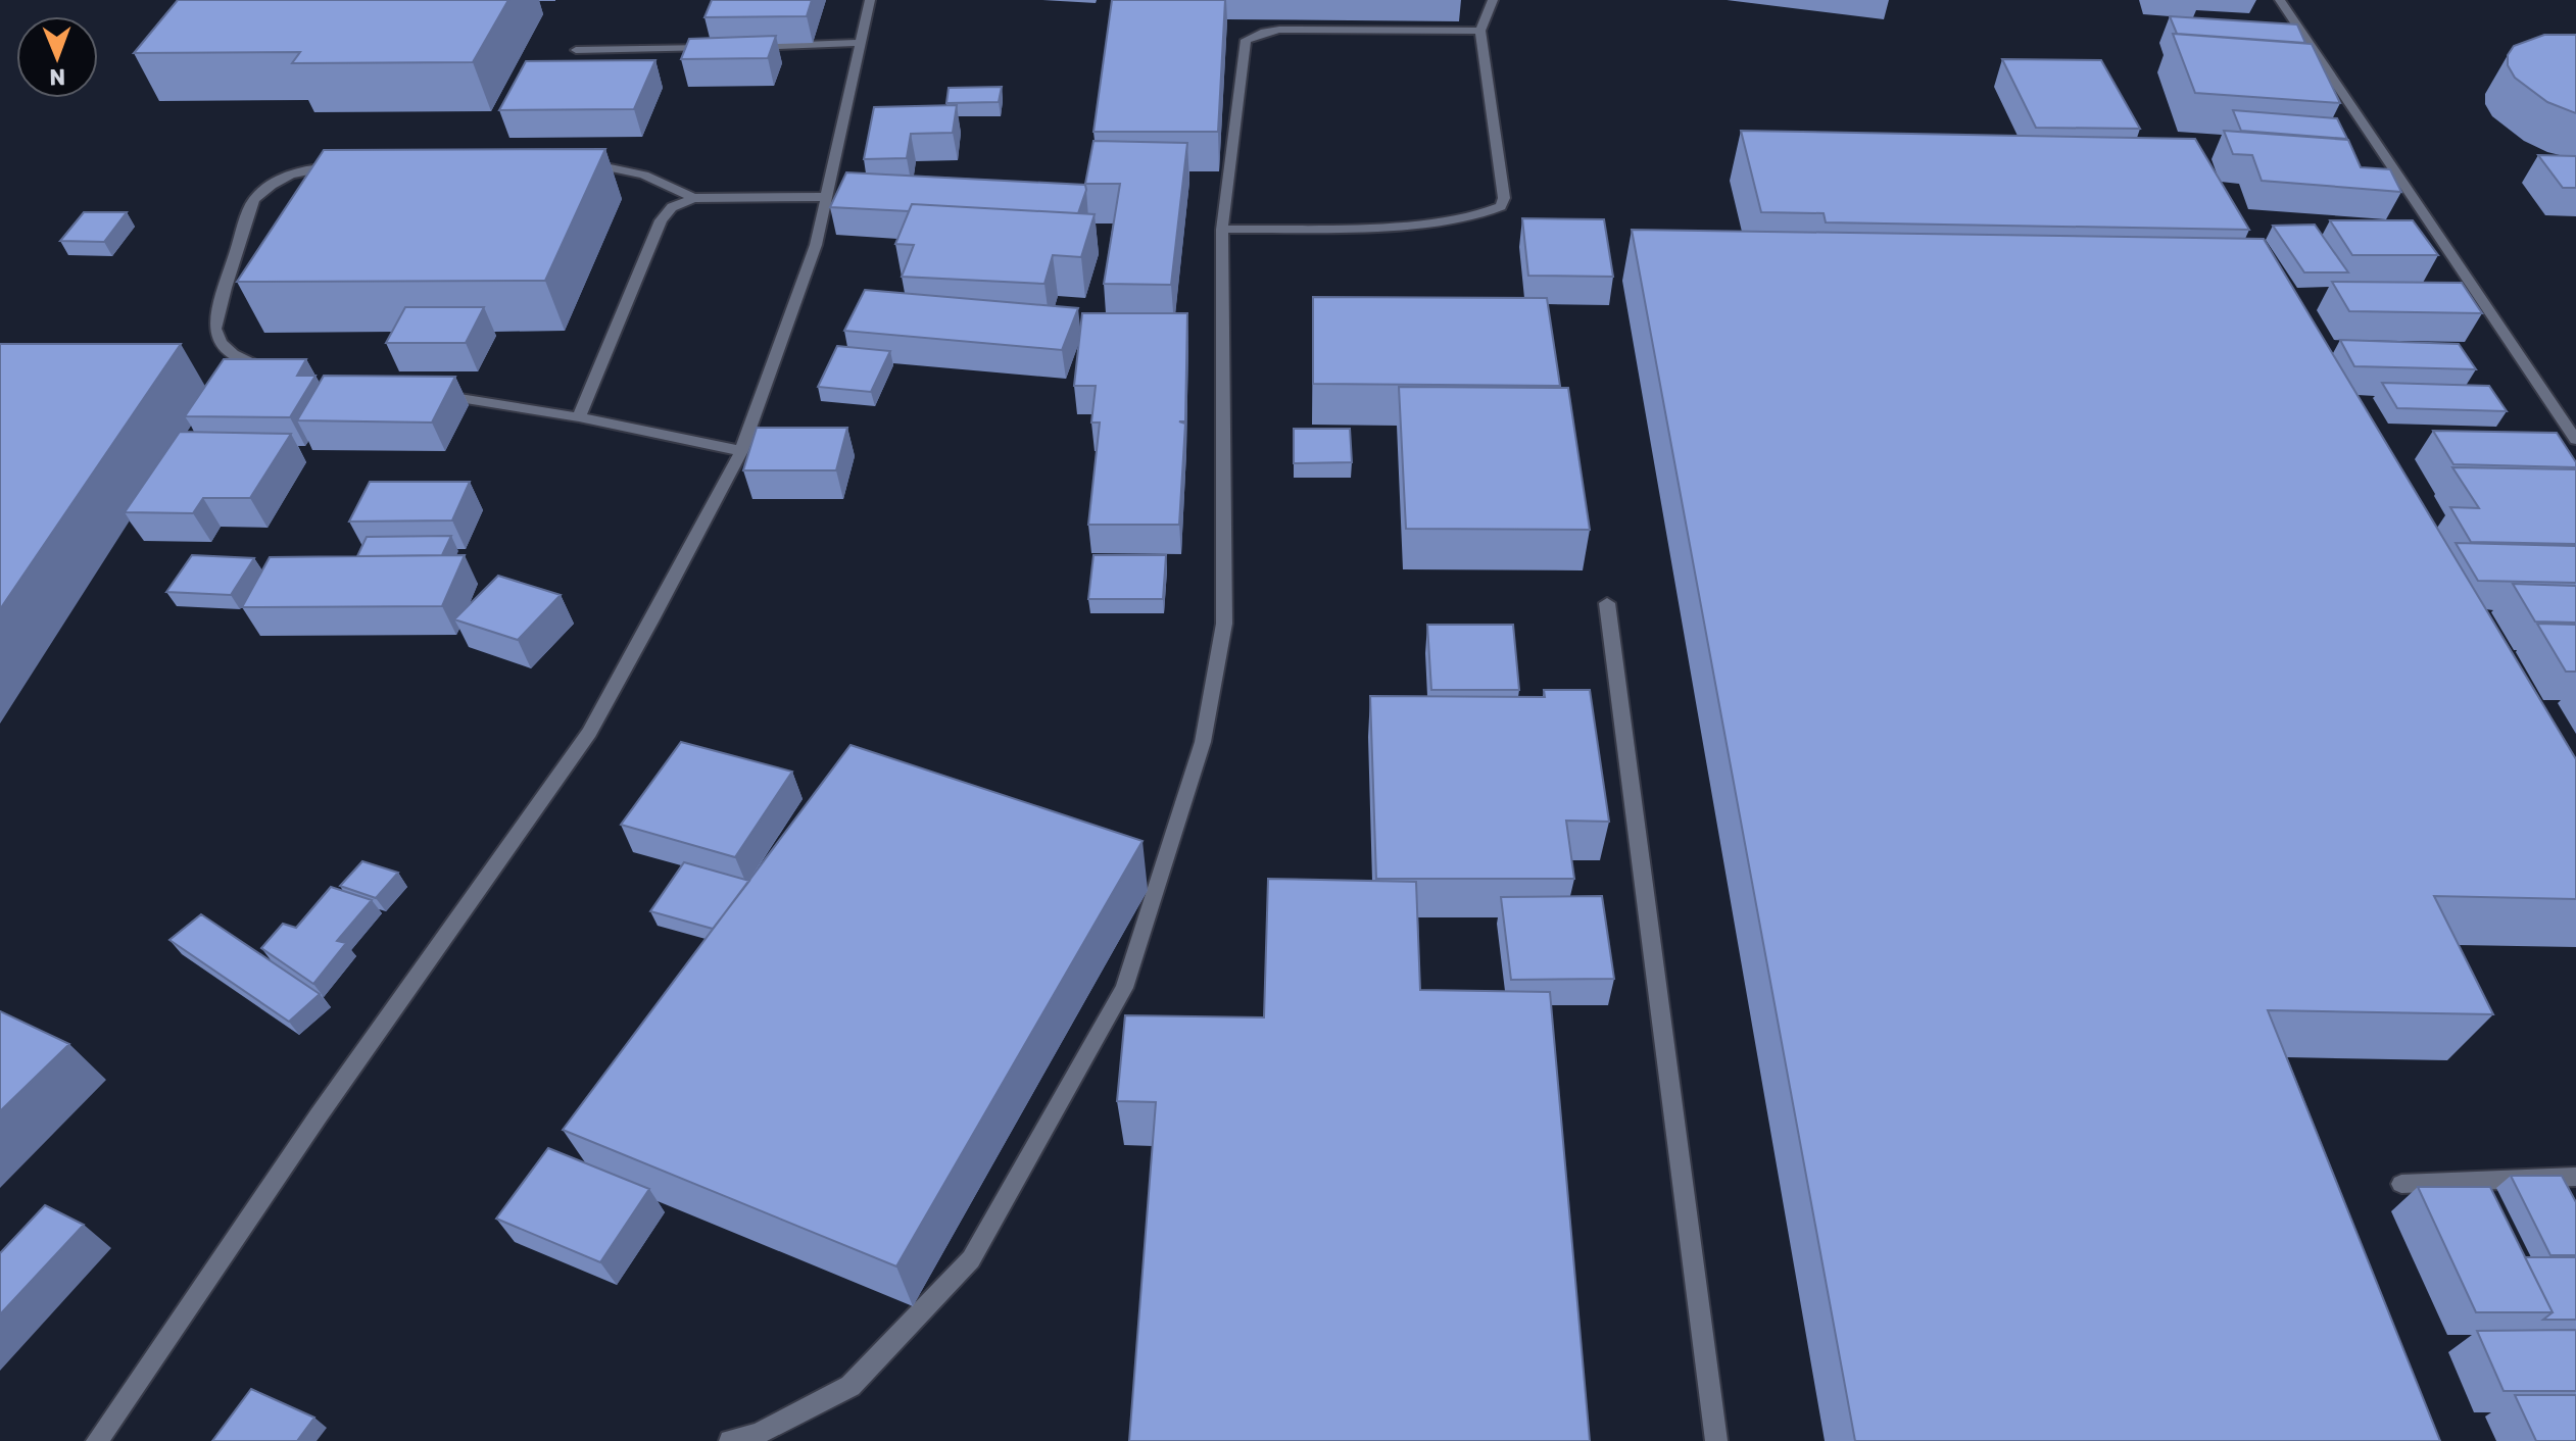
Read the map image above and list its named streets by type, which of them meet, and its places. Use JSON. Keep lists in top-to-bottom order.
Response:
{
  "north": "bottom"
}
